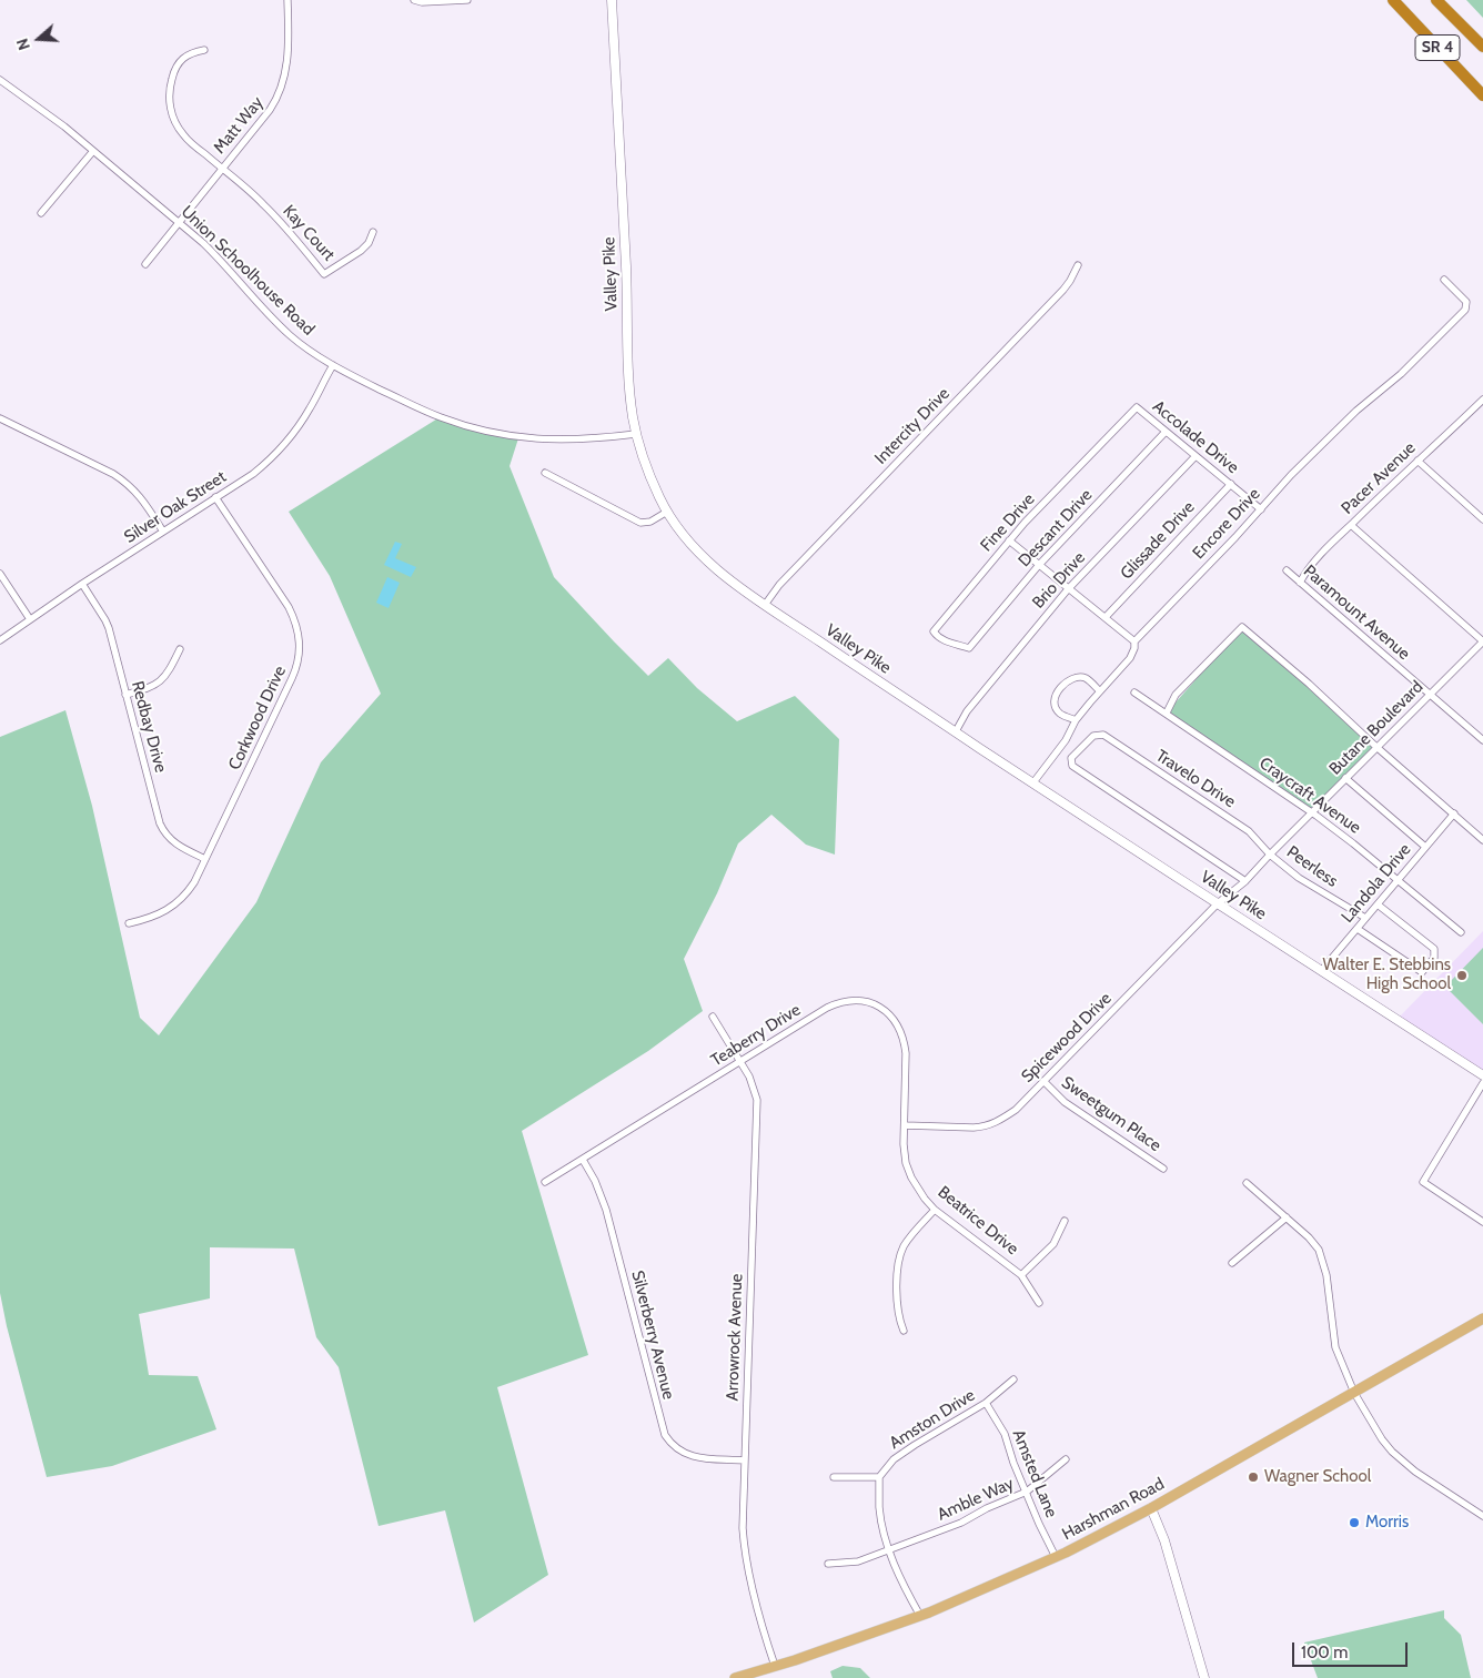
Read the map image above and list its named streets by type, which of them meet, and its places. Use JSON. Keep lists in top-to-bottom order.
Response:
{
  "streets": {
    "highway": ["SR 4"],
    "main road": ["Harshman Road"],
    "street": [
      "Matt Way",
      "Kay Court",
      "Union Schoolhouse Road",
      "Valley Pike",
      "Intercity Drive",
      "Accolade Drive",
      "Pacer Avenue",
      "Silver Oak Street",
      "Fine Drive",
      "Encore Drive",
      "Descant Drive",
      "Glissade Drive",
      "Brio Drive",
      "Paramount Avenue",
      "Corkwood Drive",
      "Redbay Drive",
      "Butane Boulevard",
      "Travelo Drive",
      "Craycraft Avenue",
      "Peerless",
      "Landola Drive",
      "Teaberry Drive",
      "Spicewood Drive",
      "Sweetgum Place",
      "Beatrice Drive",
      "Silverberry Avenue",
      "Arrowrock Avenue",
      "Amston Drive",
      "Amsted Lane",
      "Amble Way"
    ]
  },
  "crossings": [
    ["Matt Way", "Kay Court"],
    ["Matt Way", "Union Schoolhouse Road"],
    ["Union Schoolhouse Road", "Valley Pike"],
    ["Union Schoolhouse Road", "Silver Oak Street"],
    ["Valley Pike", "Intercity Drive"],
    ["Valley Pike", "Encore Drive"],
    ["Valley Pike", "Brio Drive"],
    ["Valley Pike", "Butane Boulevard"],
    ["Valley Pike", "Landola Drive"],
    ["Valley Pike", "Spicewood Drive"],
    ["Accolade Drive", "Fine Drive"],
    ["Accolade Drive", "Encore Drive"],
    ["Accolade Drive", "Descant Drive"],
    ["Accolade Drive", "Glissade Drive"],
    ["Accolade Drive", "Brio Drive"],
    ["Pacer Avenue", "Paramount Avenue"],
    ["Silver Oak Street", "Corkwood Drive"],
    ["Silver Oak Street", "Redbay Drive"],
    ["Fine Drive", "Descant Drive"],
    ["Paramount Avenue", "Butane Boulevard"],
    ["Corkwood Drive", "Redbay Drive"],
    ["Butane Boulevard", "Travelo Drive"],
    ["Butane Boulevard", "Craycraft Avenue"],
    ["Butane Boulevard", "Peerless"],
    ["Butane Boulevard", "Spicewood Drive"],
    ["Travelo Drive", "Peerless"],
    ["Craycraft Avenue", "Landola Drive"],
    ["Peerless", "Landola Drive"],
    ["Teaberry Drive", "Spicewood Drive"],
    ["Teaberry Drive", "Beatrice Drive"],
    ["Teaberry Drive", "Silverberry Avenue"],
    ["Teaberry Drive", "Arrowrock Avenue"],
    ["Spicewood Drive", "Sweetgum Place"],
    ["Spicewood Drive", "Beatrice Drive"],
    ["Silverberry Avenue", "Arrowrock Avenue"],
    ["Arrowrock Avenue", "Harshman Road"],
    ["Amston Drive", "Amsted Lane"],
    ["Amsted Lane", "Amble Way"],
    ["Amsted Lane", "Harshman Road"]
  ],
  "places": ["Walter E. Stebbins High School", "Wagner School", "Morris"],
  "scale_bar": "100 m",
  "north": "left"
}
